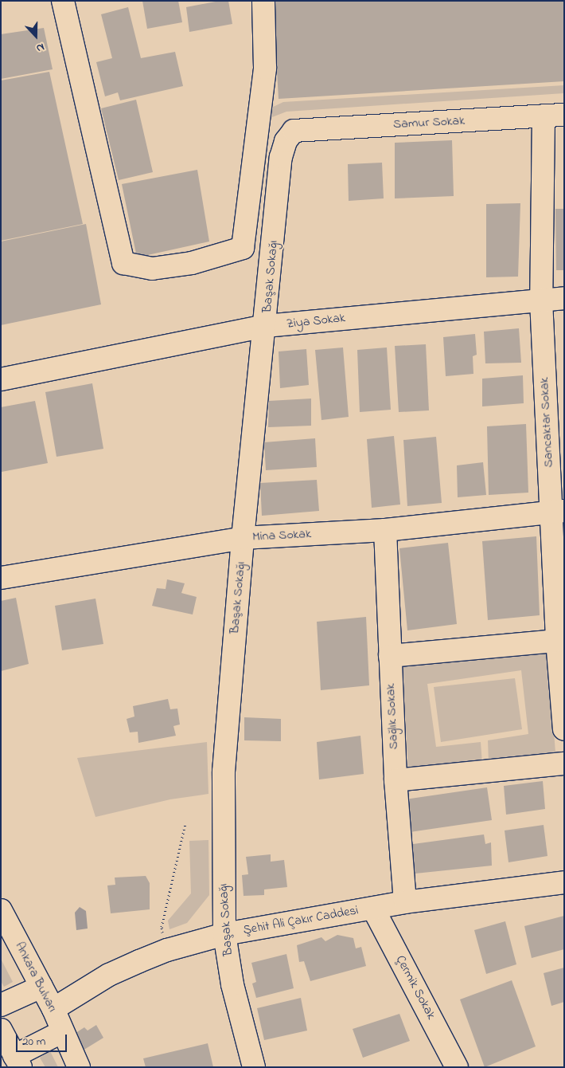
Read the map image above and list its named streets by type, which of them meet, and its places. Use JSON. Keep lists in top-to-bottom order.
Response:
{
  "streets": {
    "street": [
      "Samur Sokak",
      "Başak Sokağı",
      "Ziya Sokak",
      "Sancaktar Sokak",
      "Mina Sokak",
      "Sağlık Sokak",
      "Şehit Ali Çakır Caddesi",
      "Ankara Bulvarı",
      "Çermik Sokak"
    ]
  },
  "crossings": [
    ["Samur Sokak", "Başak Sokağı"],
    ["Samur Sokak", "Sancaktar Sokak"],
    ["Başak Sokağı", "Ziya Sokak"],
    ["Başak Sokağı", "Mina Sokak"],
    ["Başak Sokağı", "Şehit Ali Çakır Caddesi"],
    ["Ziya Sokak", "Sancaktar Sokak"],
    ["Sancaktar Sokak", "Mina Sokak"],
    ["Mina Sokak", "Sağlık Sokak"],
    ["Sağlık Sokak", "Şehit Ali Çakır Caddesi"],
    ["Şehit Ali Çakır Caddesi", "Ankara Bulvarı"],
    ["Şehit Ali Çakır Caddesi", "Çermik Sokak"]
  ],
  "scale_bar": "20 m",
  "north": "bottom"
}
